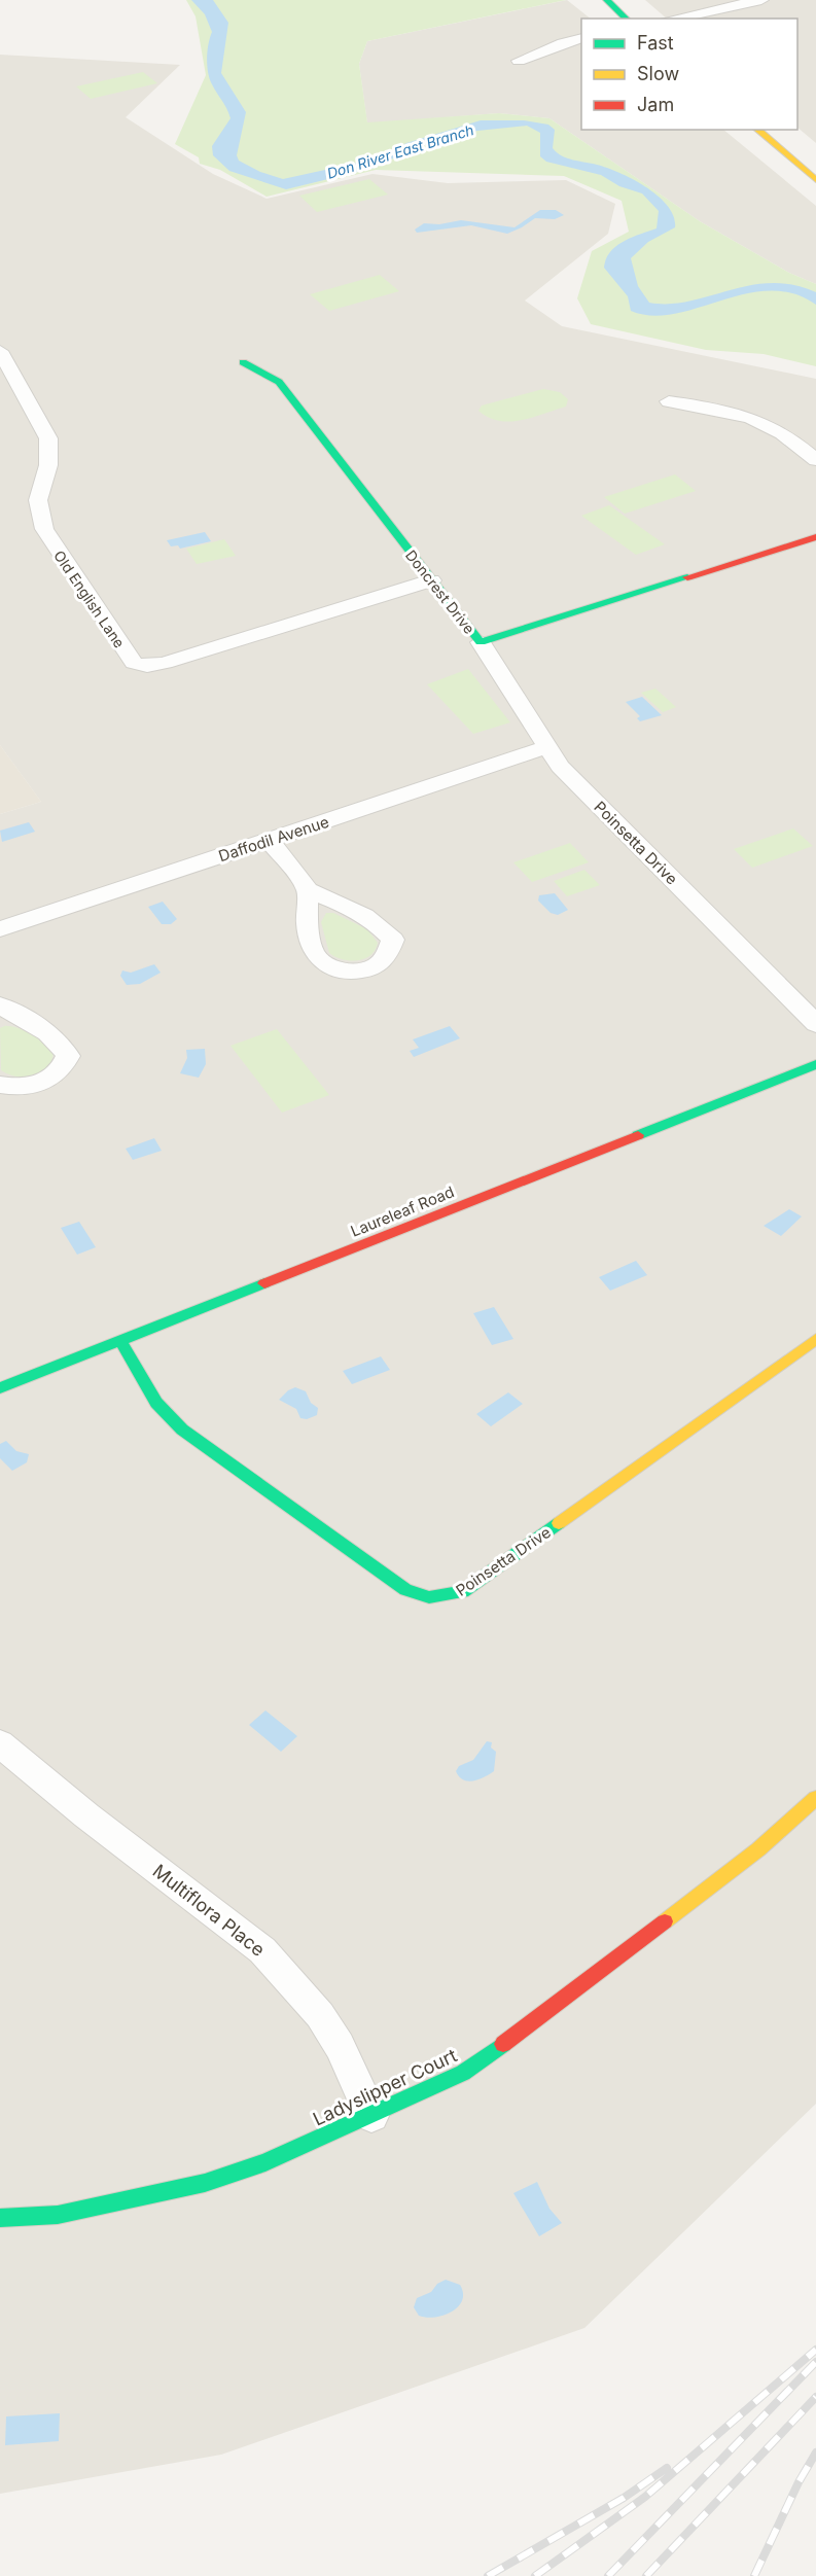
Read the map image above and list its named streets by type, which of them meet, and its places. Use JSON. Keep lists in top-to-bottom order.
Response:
{
  "streets": {
    "street": [
      "Doncrest Drive",
      "Old English Lane",
      "Daffodil Avenue",
      "Poinsetta Drive",
      "Laureleaf Road",
      "Multiflora Place",
      "Ladyslipper Court"
    ]
  },
  "crossings": [
    ["Doncrest Drive", "Old English Lane"],
    ["Doncrest Drive", "Poinsetta Drive"],
    ["Daffodil Avenue", "Poinsetta Drive"],
    ["Poinsetta Drive", "Laureleaf Road"],
    ["Multiflora Place", "Ladyslipper Court"]
  ],
  "water": ["Don River East Branch"],
  "legend": ["Fast", "Slow", "Jam"]
}
